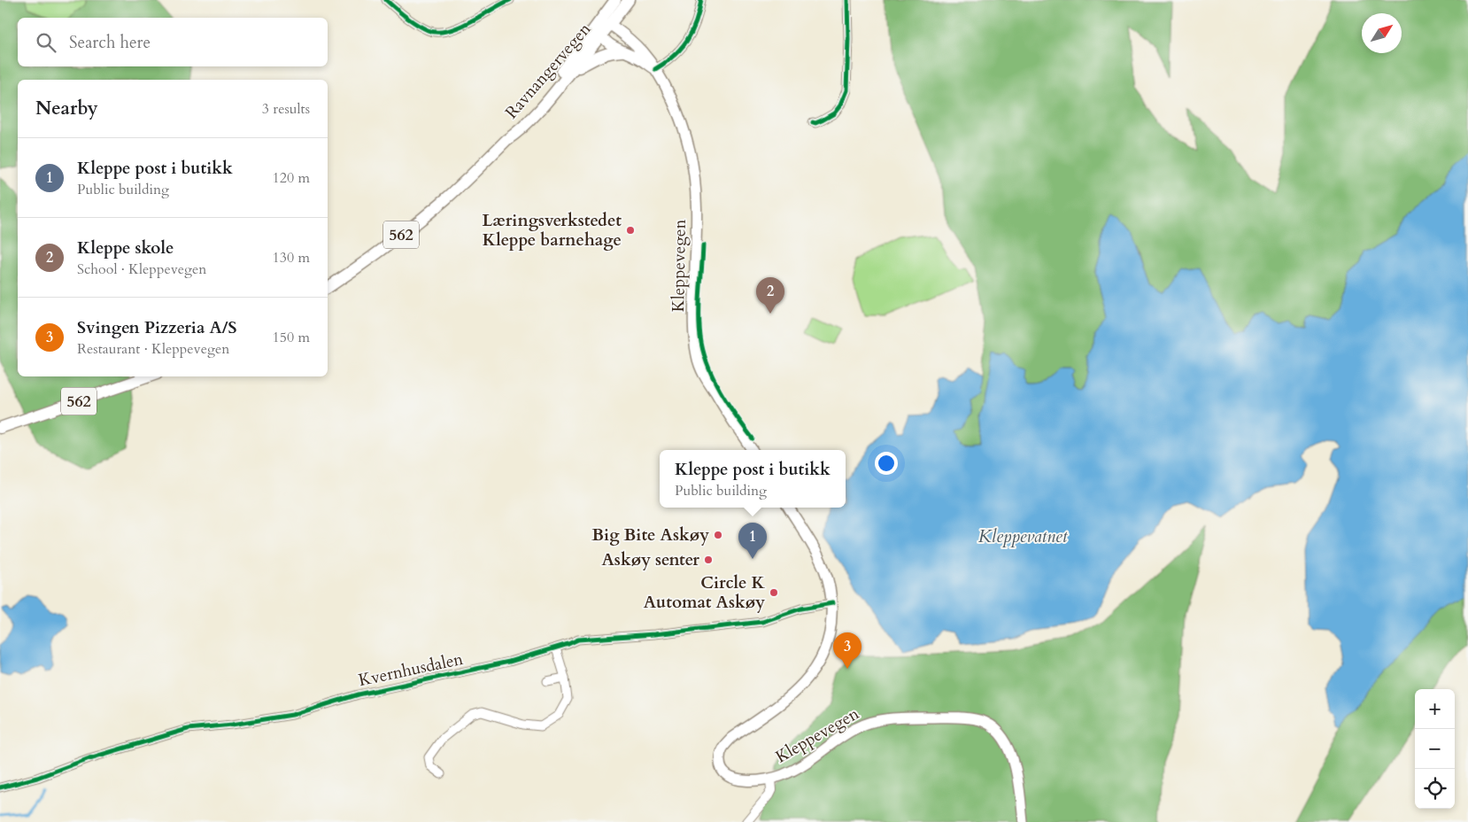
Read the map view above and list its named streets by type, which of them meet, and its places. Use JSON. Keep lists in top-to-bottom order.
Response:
{
  "streets": {
    "main road": ["Ravnangervegen", "562", "Kleppevegen"],
    "street": ["Kvernhusdalen"]
  },
  "crossings": [
    ["Ravnangervegen", "Kleppevegen"],
    ["Kleppevegen", "Kvernhusdalen"]
  ],
  "water": ["Kleppevatnet"],
  "places": [
    "Læringsverkstedet Kleppe barnehage",
    "Big Bite Askøy",
    "Askøy senter",
    "Circle K Automat Askøy"
  ],
  "north": "top right",
  "page": {
    "search": "Search here",
    "heading": ["Nearby", "3 results"],
    "list": [
      {
        "mark": "1",
        "name": "Kleppe post i butikk",
        "note": "Public building",
        "value": "120 m"
      },
      {
        "mark": "2",
        "name": "Kleppe skole",
        "note": "School · Kleppevegen",
        "value": "130 m"
      },
      {
        "mark": "3",
        "name": "Svingen Pizzeria A/S",
        "note": "Restaurant · Kleppevegen",
        "value": "150 m"
      }
    ],
    "pins": ["2", "1", "3"],
    "popup": ["Kleppe post i butikk", "Public building"],
    "map_buttons": ["+", "−"]
  }
}
